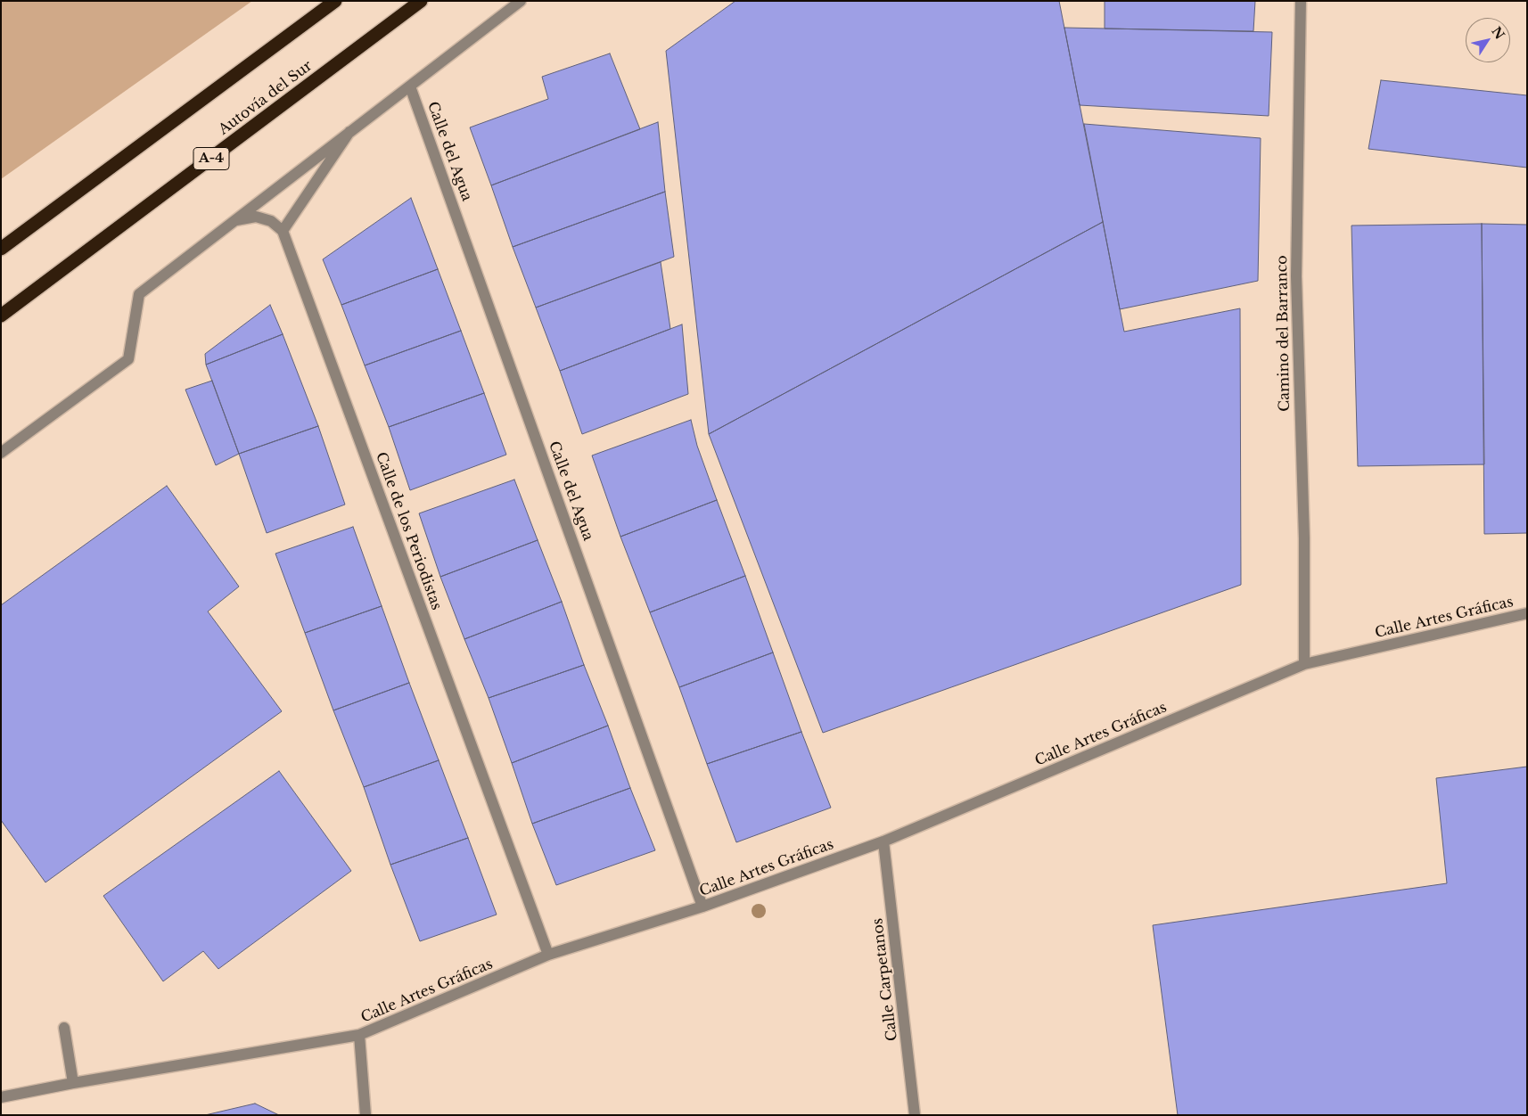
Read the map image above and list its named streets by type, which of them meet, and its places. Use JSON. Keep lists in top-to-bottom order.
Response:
{
  "streets": {
    "highway": ["Autovía del Sur", "A-4"],
    "street": [
      "Calle del Agua",
      "Camino del Barranco",
      "Calle de los Periodistas",
      "Calle Artes Gráficas",
      "Calle Carpetanos"
    ]
  },
  "crossings": [
    ["Calle del Agua", "Calle Artes Gráficas"],
    ["Camino del Barranco", "Calle Artes Gráficas"],
    ["Calle de los Periodistas", "Calle Artes Gráficas"],
    ["Calle Artes Gráficas", "Calle Carpetanos"]
  ],
  "north": "top right"
}
